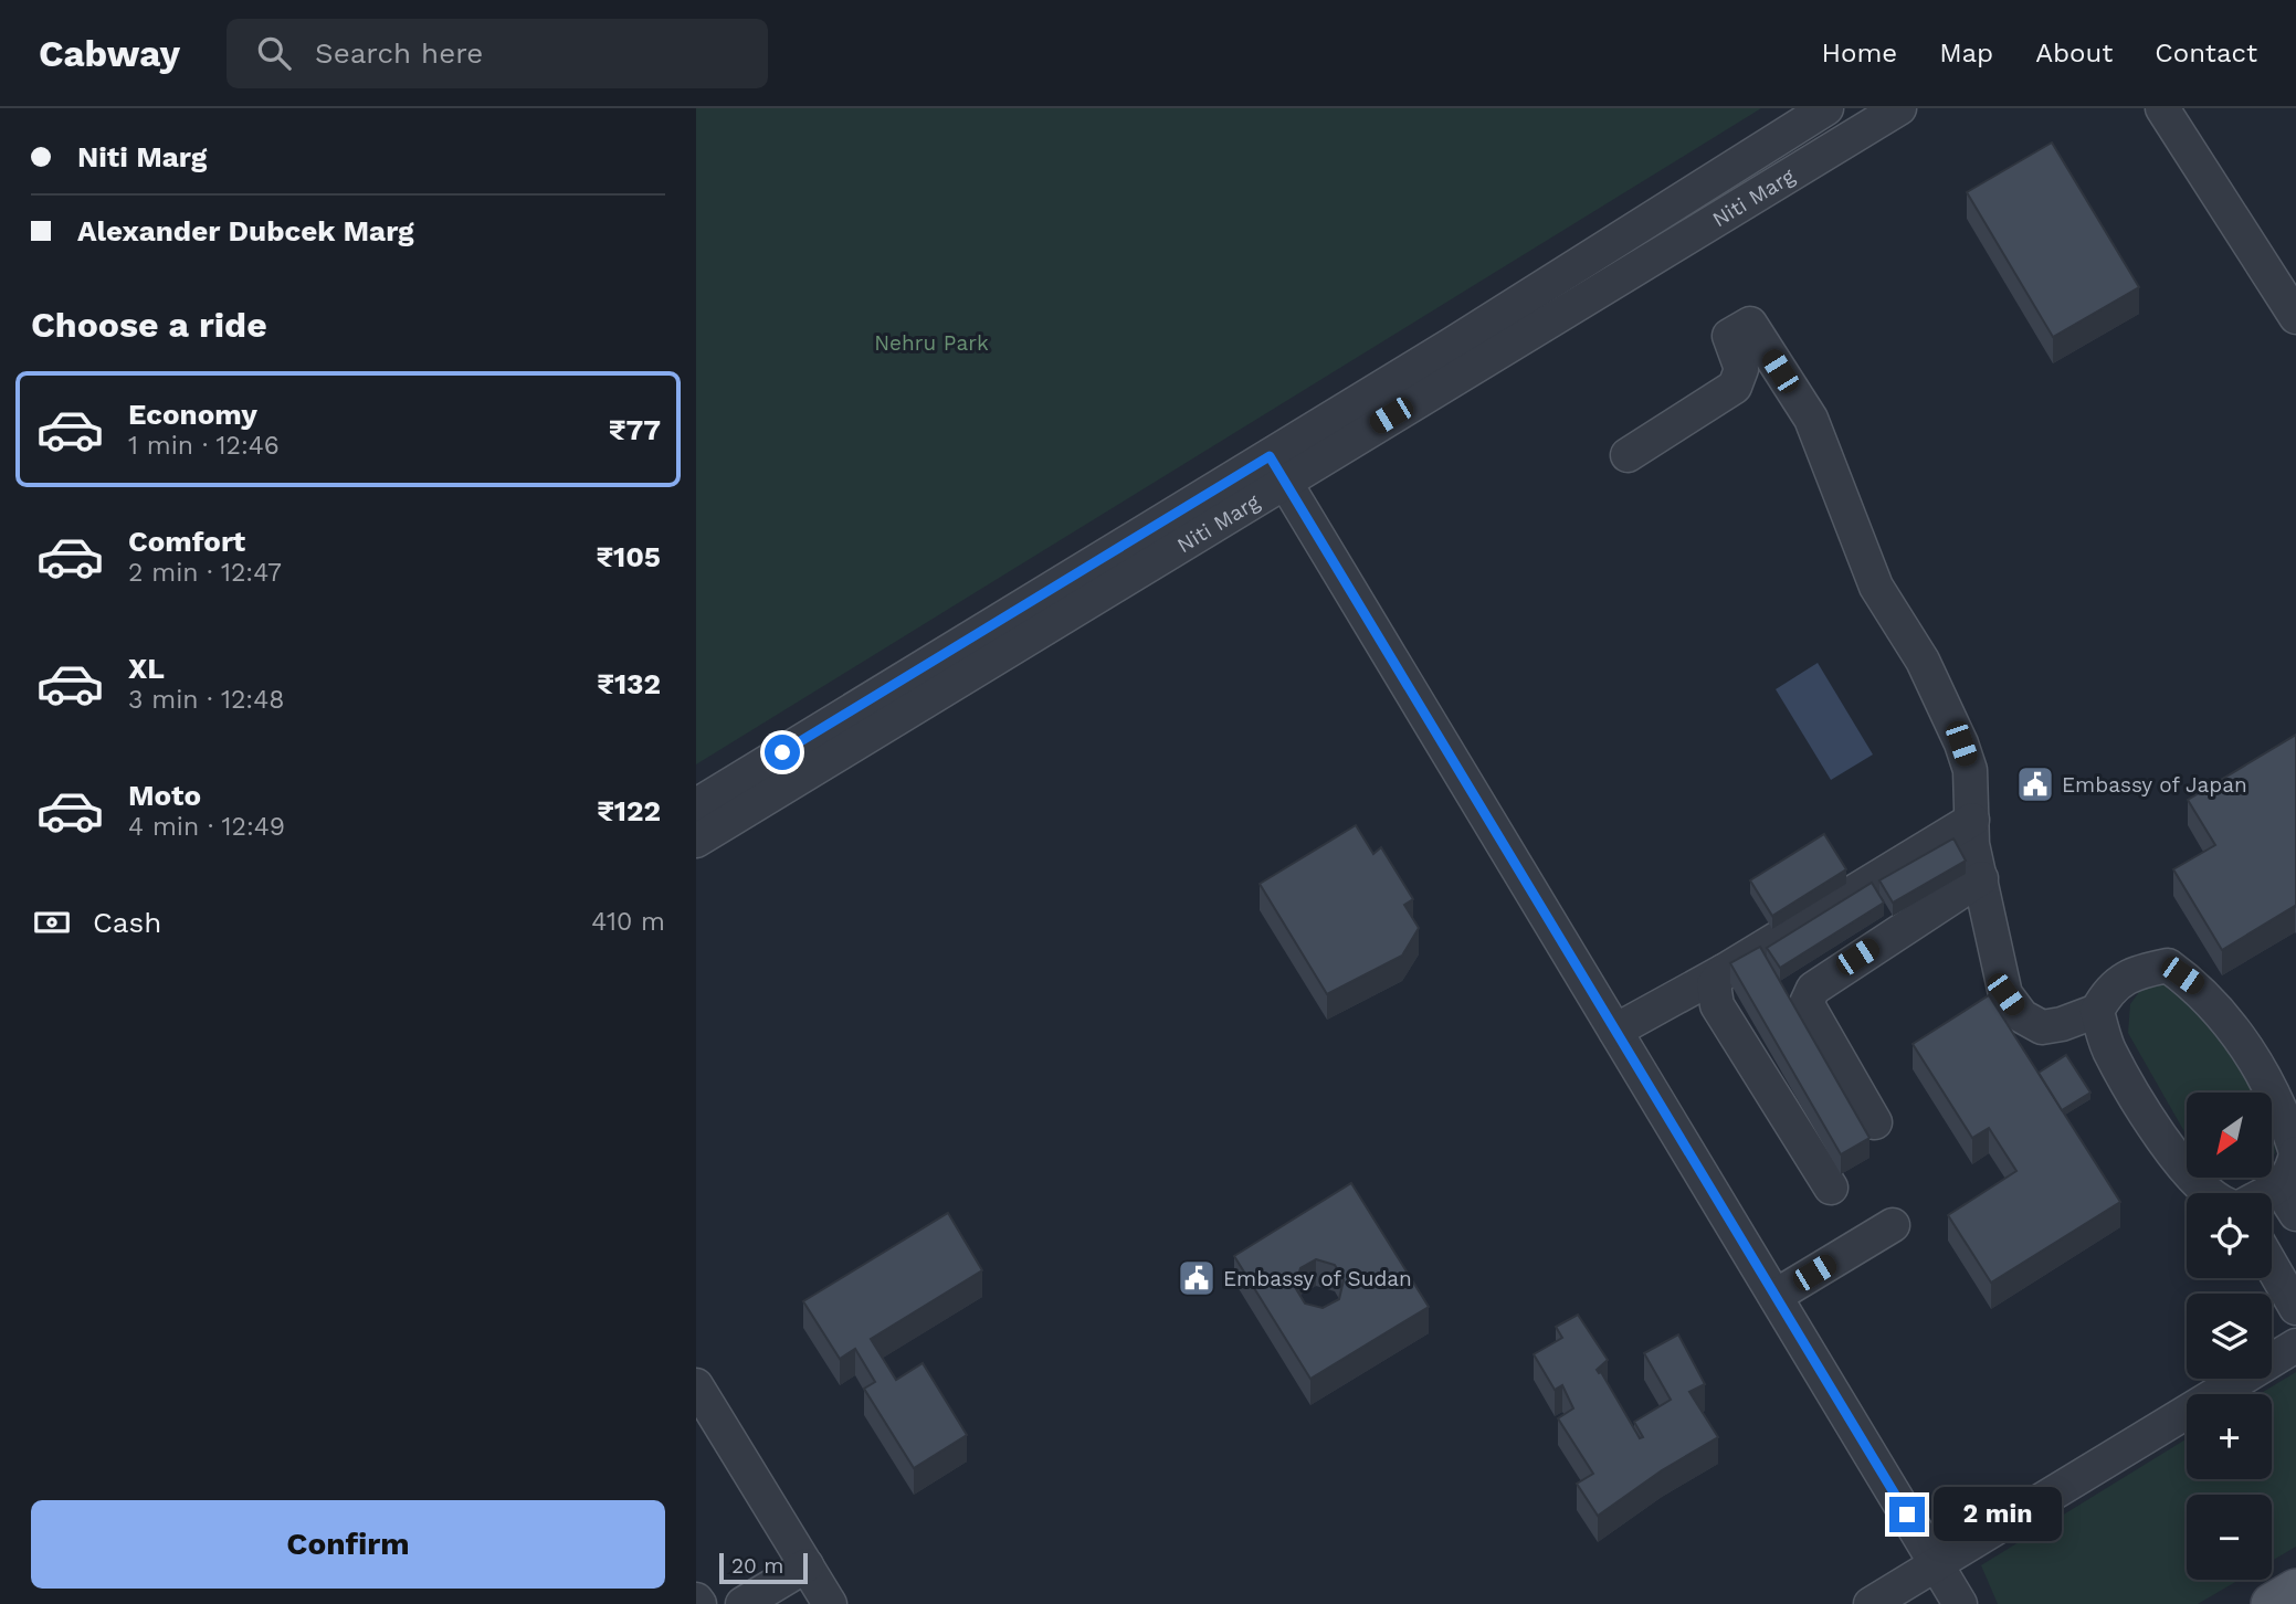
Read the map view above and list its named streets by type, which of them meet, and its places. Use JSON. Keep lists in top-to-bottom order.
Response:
{
  "streets": {
    "street": ["Niti Marg"]
  },
  "parks": ["Nehru Park"],
  "places": {
    "public building": ["Embassy of Japan", "Embassy of Sudan"]
  },
  "scale_bar": "20 m",
  "north": "bottom left",
  "page": {
    "header": "Cabway",
    "search": "Search here",
    "nav": [
      "Home",
      "Map",
      "About",
      "Contact"
    ],
    "banner": ["Niti Marg", "Alexander Dubcek Marg"],
    "heading": "Choose a ride",
    "list": [
      {
        "name": "Economy",
        "note": "1 min · 12:46",
        "value": "₹77"
      },
      {
        "name": "Comfort",
        "note": "2 min · 12:47",
        "value": "₹105"
      },
      {
        "name": "XL",
        "note": "3 min · 12:48",
        "value": "₹132"
      },
      {
        "name": "Moto",
        "note": "4 min · 12:49",
        "value": "₹122"
      }
    ],
    "pay": ["Cash", "410 m"],
    "map_buttons": ["+", "−"],
    "buttons": "Confirm",
    "bubble": "2 min",
    "scale": "20 m"
  }
}
